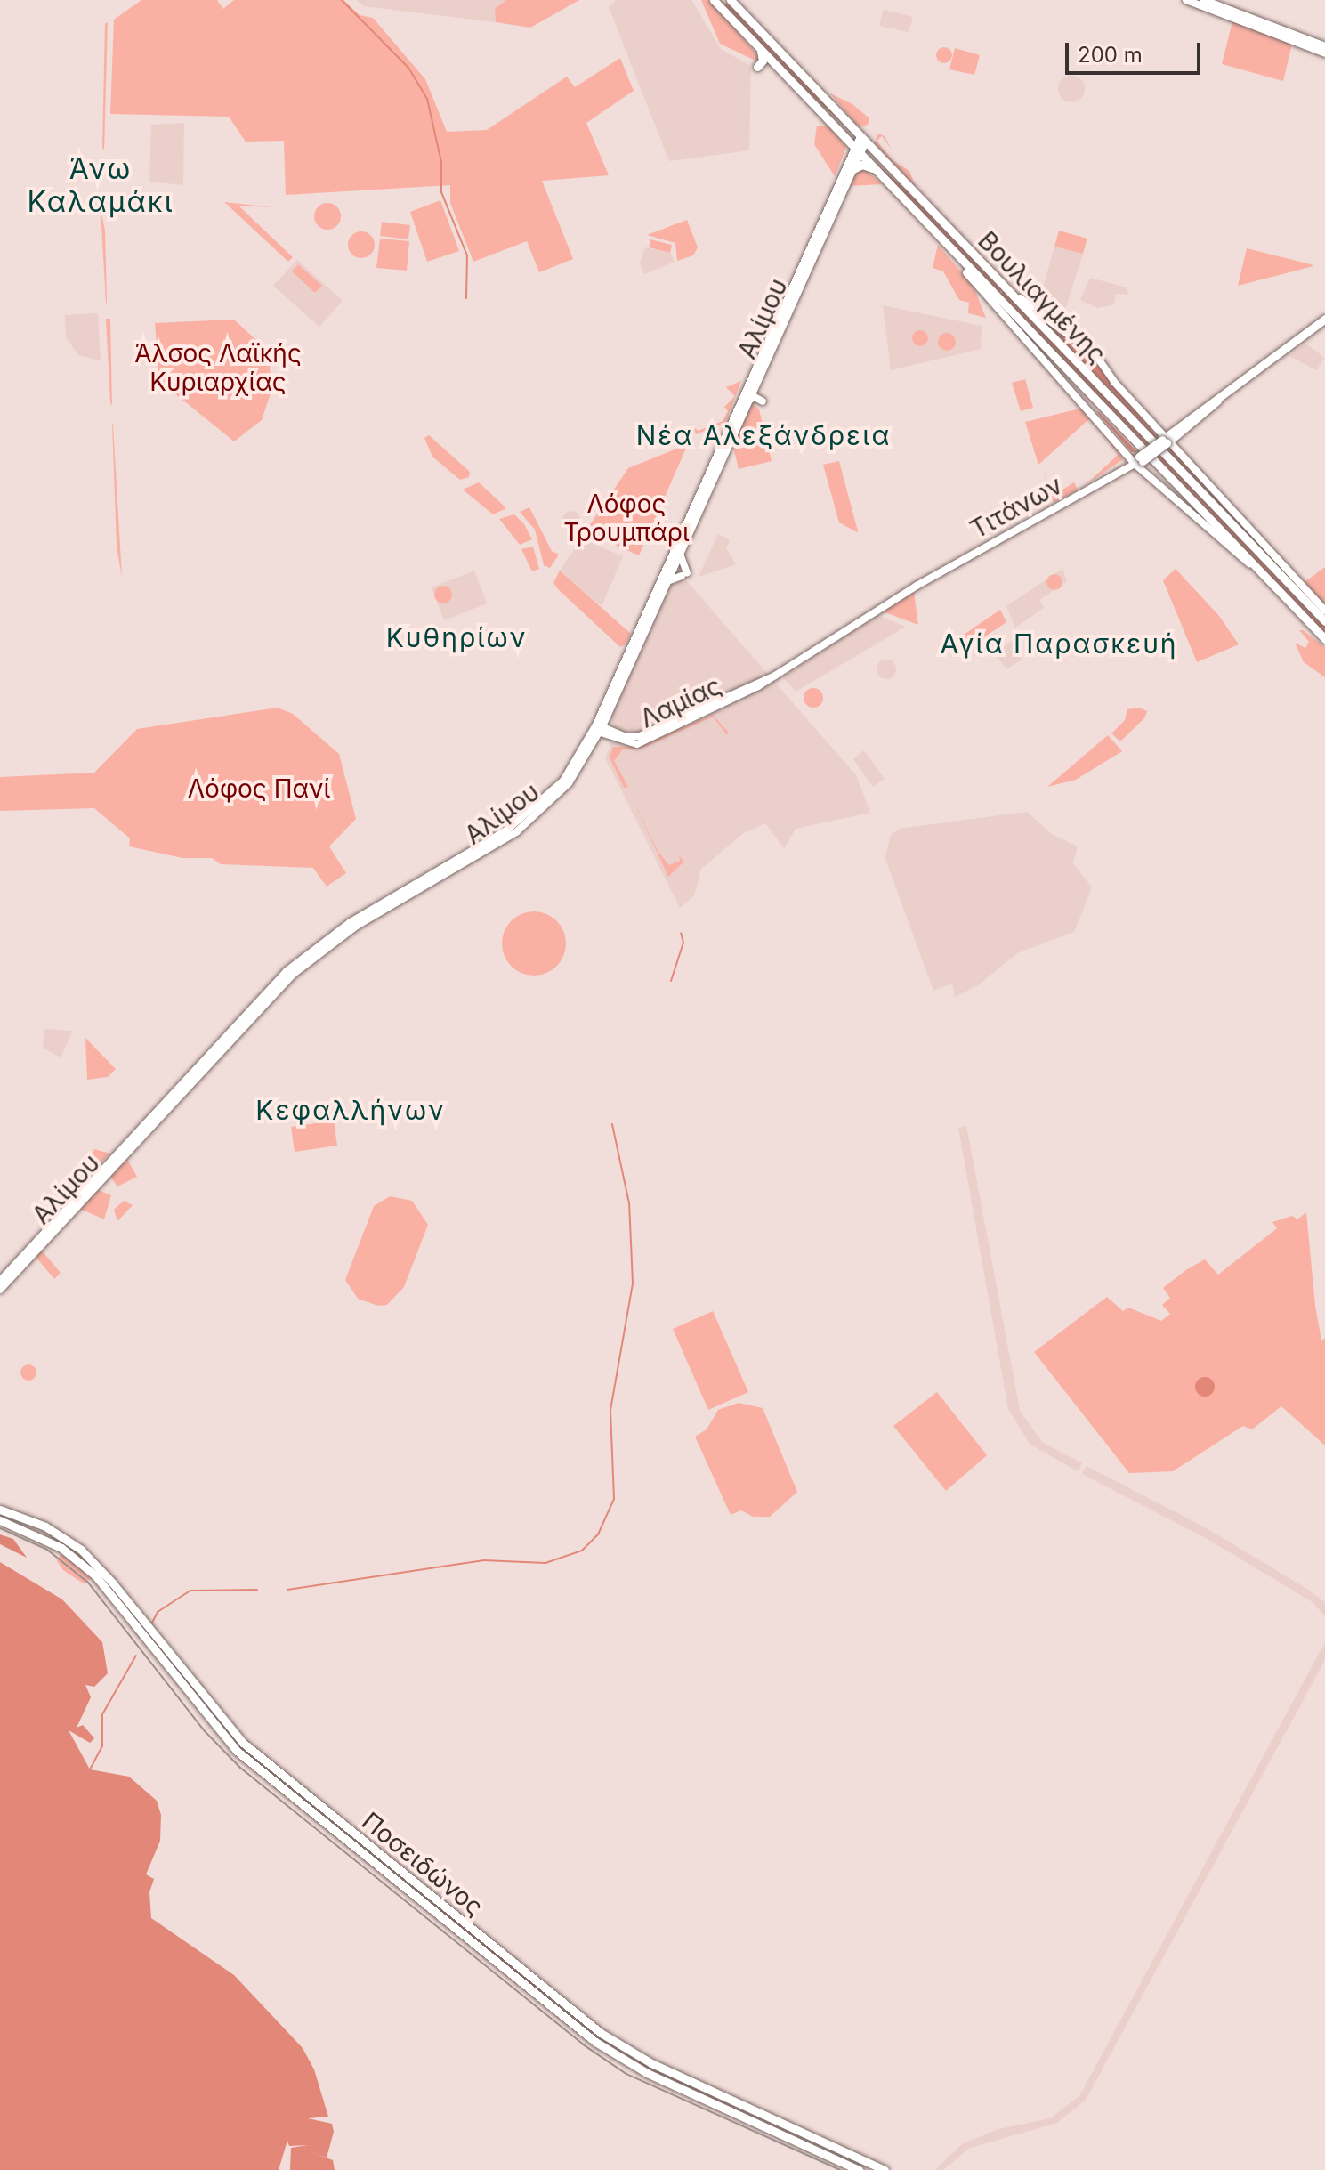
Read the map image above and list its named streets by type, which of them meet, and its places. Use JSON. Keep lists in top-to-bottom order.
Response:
{
  "streets": {
    "main road": [
      "Βουλιαγμένης",
      "Αλίμου",
      "Τιτάνων",
      "Λαμίας",
      "Ποσειδώνος"
    ]
  },
  "crossings": [
    ["Βουλιαγμένης", "Αλίμου"],
    ["Βουλιαγμένης", "Τιτάνων"],
    ["Αλίμου", "Λαμίας"],
    ["Τιτάνων", "Λαμίας"]
  ],
  "districts": [
    "Άνω Καλαμάκι",
    "Νέα Αλεξάνδρεια",
    "Κυθηρίων",
    "Αγία Παρασκευή",
    "Κεφαλλήνων"
  ],
  "parks": ["Άλσος Λαϊκής Κυριαρχίας", "Λόφος Τρουμπάρι", "Λόφος Πανί"],
  "scale_bar": "200 m"
}
